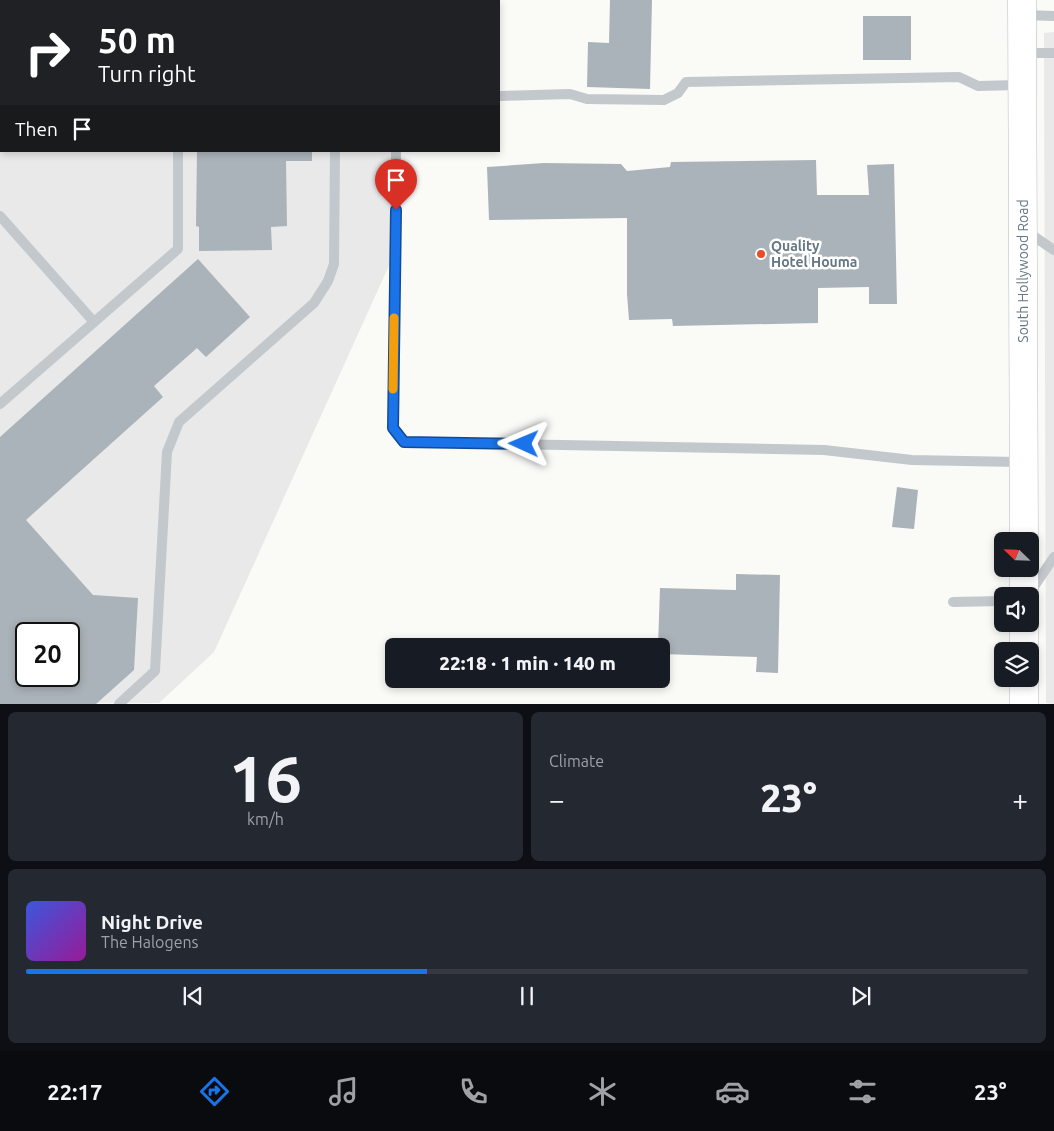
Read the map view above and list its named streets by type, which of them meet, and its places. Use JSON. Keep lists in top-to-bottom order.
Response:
{
  "streets": {
    "main road": ["South Hollywood Road"]
  },
  "places": ["Quality Hotel Houma"],
  "north": "top left",
  "page": {
    "turn": ["50 m", "Turn right"],
    "then": "Then",
    "limit": "20",
    "trip": "22:18 · 1 min · 140 m",
    "tile": [
      ["16", "km/h"],
      "Climate"
    ],
    "heat": ["−", "23°", "+"],
    "song": ["Night Drive", "The Halogens"],
    "tabs": ["22:17", "23°"]
  }
}
